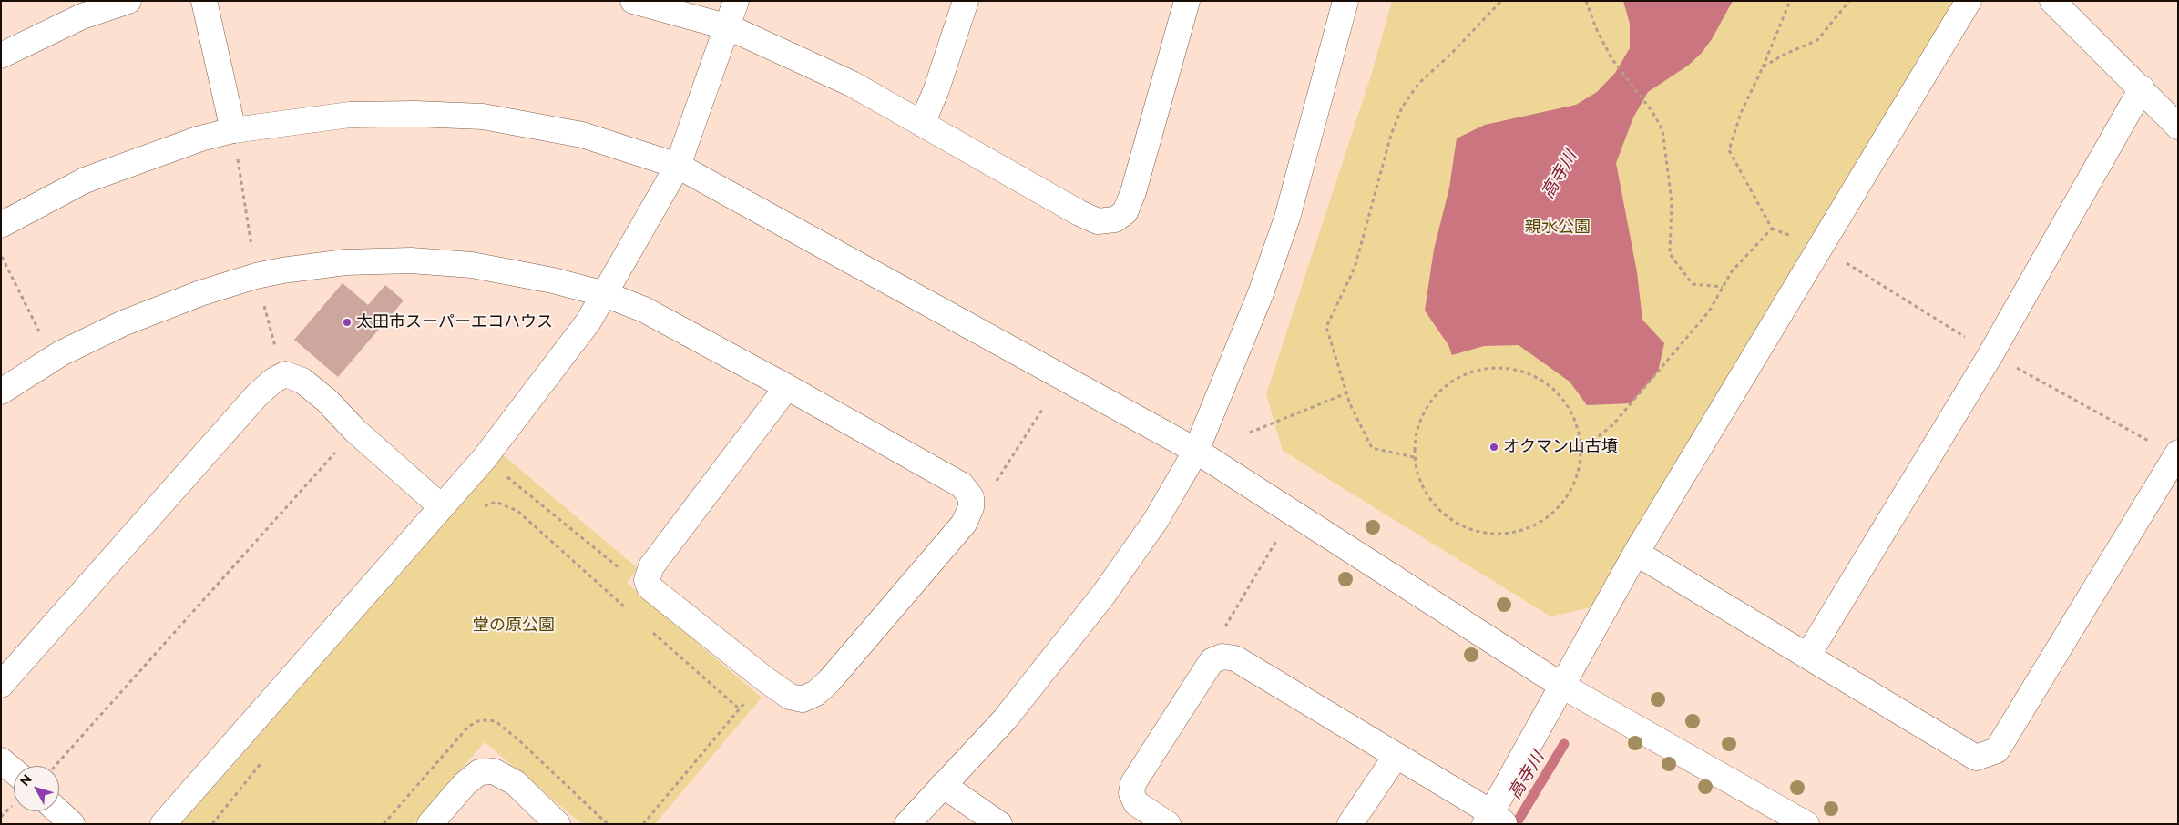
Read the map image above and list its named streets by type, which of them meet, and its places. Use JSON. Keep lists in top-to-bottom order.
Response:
{
  "water": ["高寺川"],
  "parks": ["親水公園", "堂の原公園"],
  "places": ["太田市スーパーエコハウス", "オクマン山古墳"],
  "north": "top left"
}
